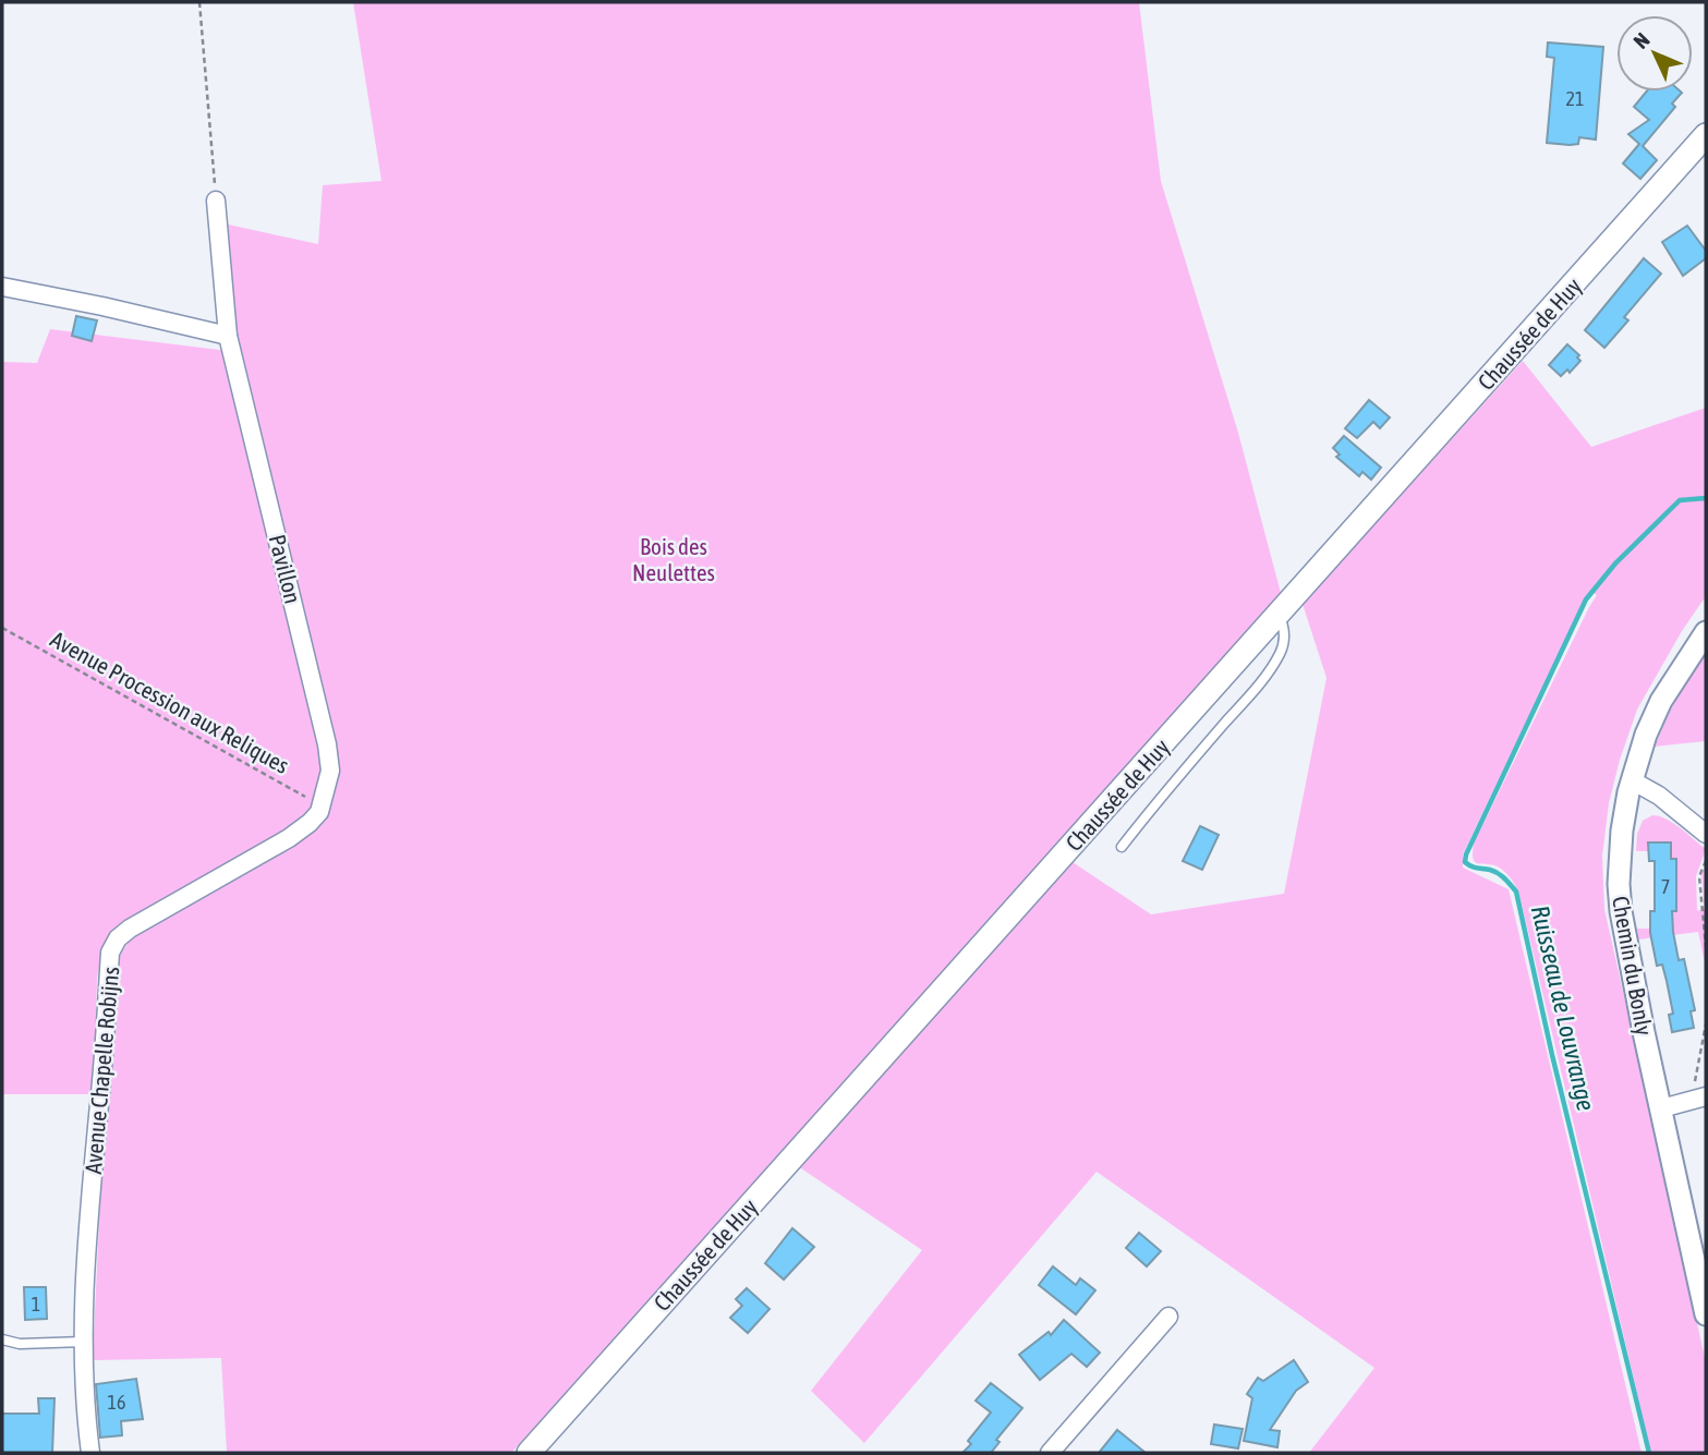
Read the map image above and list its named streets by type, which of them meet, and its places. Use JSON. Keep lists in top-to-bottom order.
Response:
{
  "streets": {
    "main road": ["Chaussée de Huy"],
    "street": ["Pavillon", "Chemin du Bonly", "Avenue Chapelle Robijns"],
    "path": ["Avenue Procession aux Reliques"]
  },
  "crossings": [
    ["Pavillon", "Avenue Procession aux Reliques"],
    ["Pavillon", "Avenue Chapelle Robijns"],
    ["Avenue Procession aux Reliques", "Avenue Chapelle Robijns"]
  ],
  "water": ["Ruisseau de Louvrange"],
  "parks": ["Bois des Neulettes"],
  "house_numbers": [
    "21",
    "7",
    "1",
    "16"
  ],
  "north": "top left"
}
